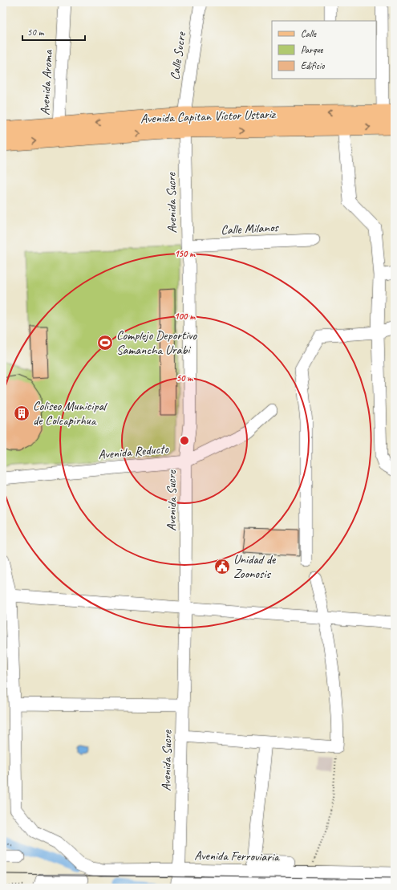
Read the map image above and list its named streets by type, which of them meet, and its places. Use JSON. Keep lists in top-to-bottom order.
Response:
{
  "streets": {
    "main road": ["Avenida Capitan Víctor Ustariz"],
    "street": [
      "Calle Sucre",
      "Avenida Aroma",
      "Avenida Sucre",
      "Calle Milanos",
      "Avenida Reducto",
      "Avenida Ferroviaria"
    ]
  },
  "crossings": [
    ["Calle Sucre", "Avenida Capitan Víctor Ustariz"],
    ["Calle Sucre", "Avenida Sucre"],
    ["Avenida Aroma", "Avenida Capitan Víctor Ustariz"],
    ["Avenida Capitan Víctor Ustariz", "Avenida Sucre"],
    ["Avenida Sucre", "Calle Milanos"],
    ["Avenida Sucre", "Avenida Reducto"],
    ["Avenida Sucre", "Avenida Ferroviaria"]
  ],
  "places": {
    "sports": ["Complejo Deportivo Samancha Urabi"],
    "building": ["Coliseo Municipal de Colcapirhua"],
    "public building": ["Unidad de Zoonosis"]
  },
  "legend": ["Calle", "Parque", "Edificio"],
  "scale_bar": "50 m",
  "rings": ["150 m", "100 m", "50 m"]
}
